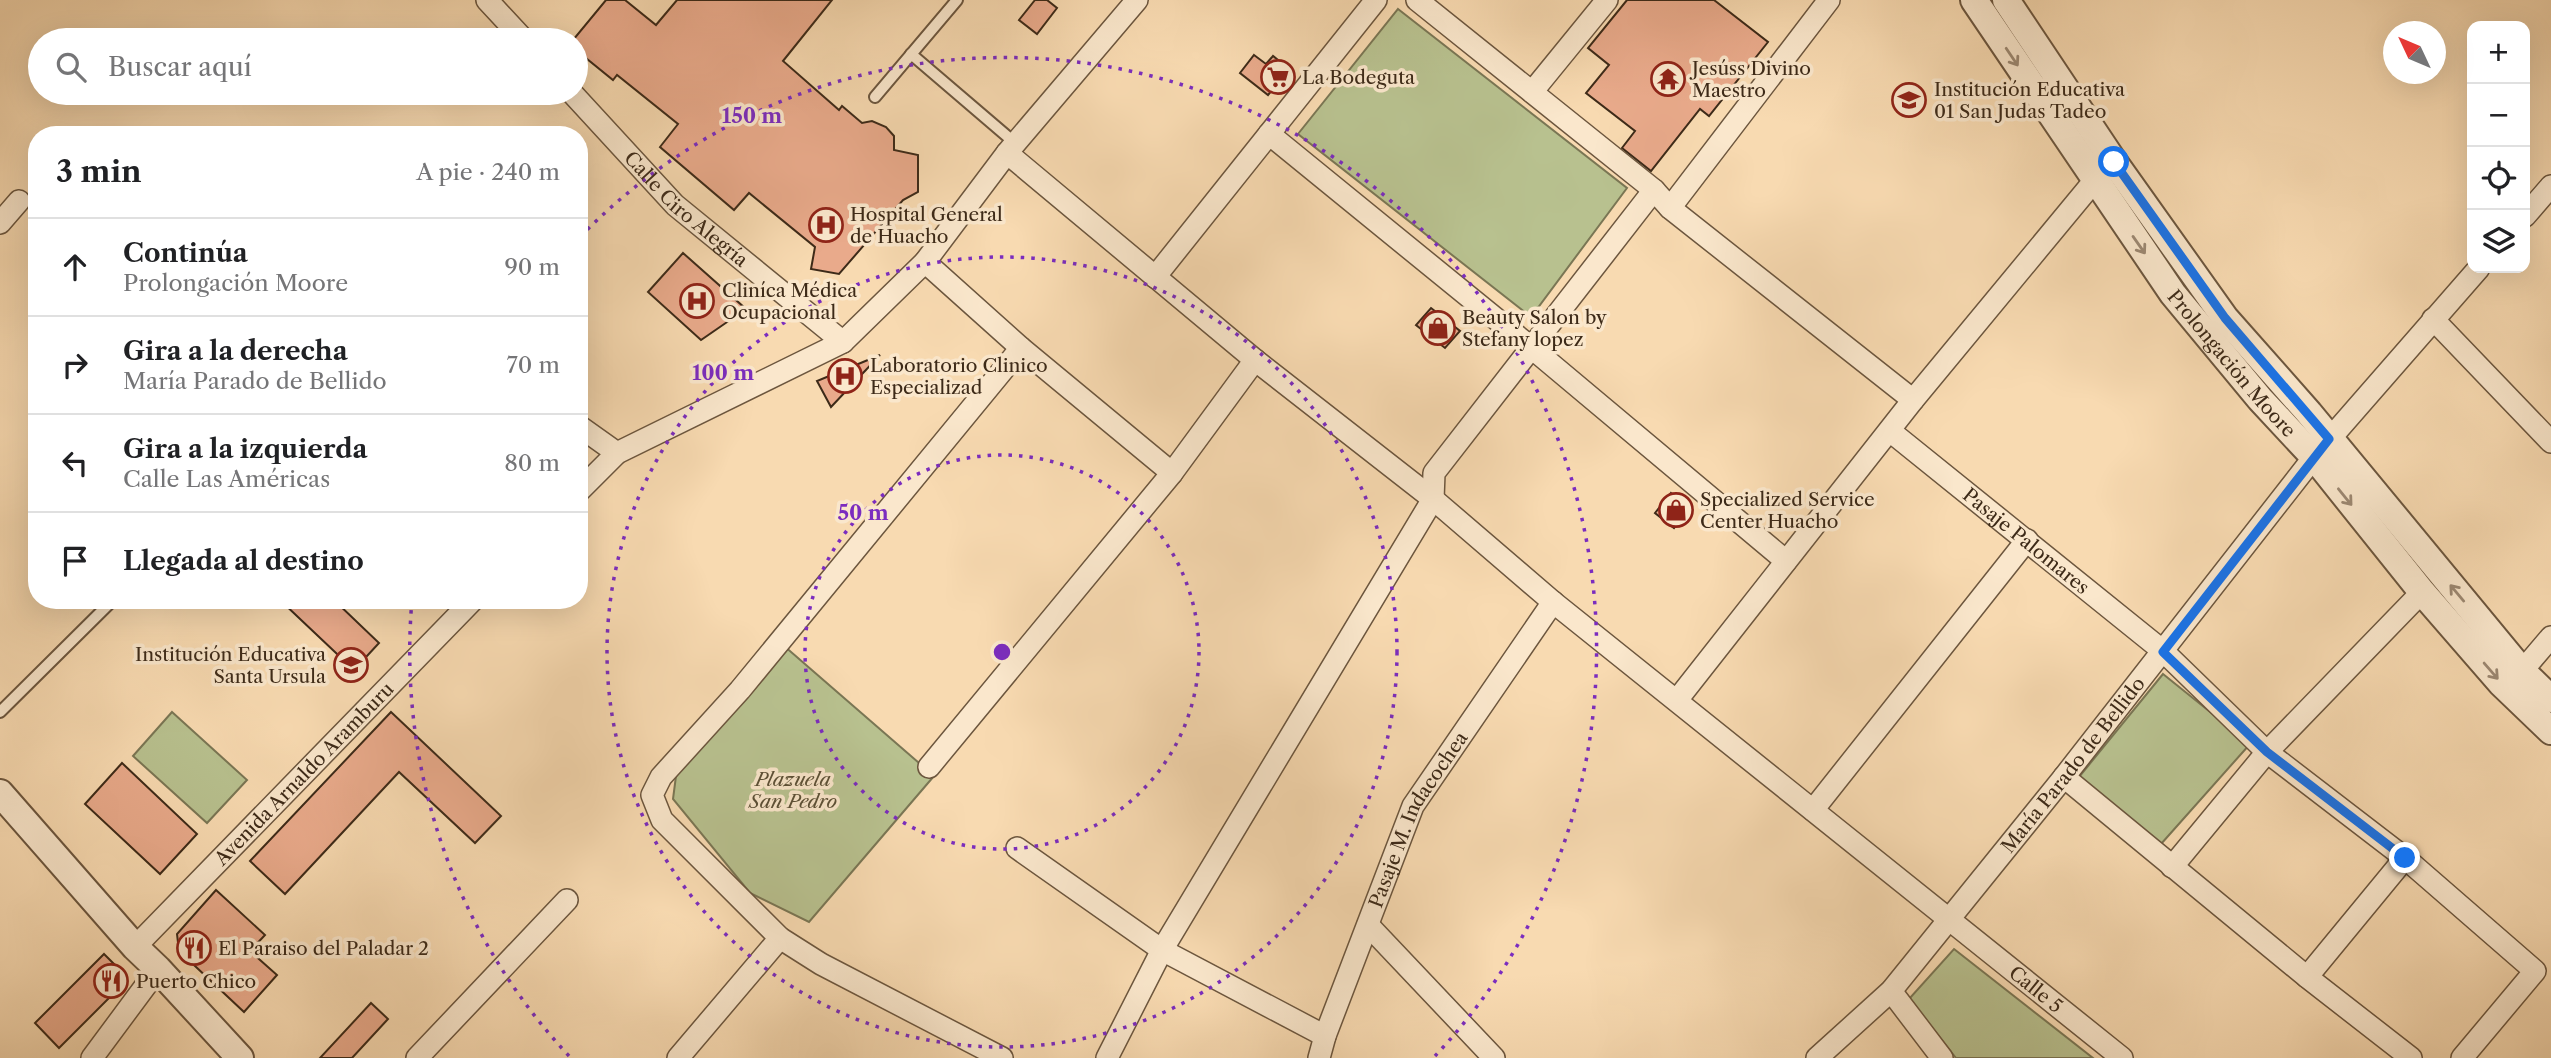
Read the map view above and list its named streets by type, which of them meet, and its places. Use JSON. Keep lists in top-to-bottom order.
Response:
{
  "streets": {
    "street": [
      "Calle Ciro Alegría",
      "Prolongación Moore",
      "Pasaje Palomares",
      "María Parado de Bellido",
      "Avenida Arnaldo Aramburu",
      "Pasaje M. Indacochea",
      "Calle 5"
    ]
  },
  "crossings": [
    ["Prolongación Moore", "María Parado de Bellido"],
    ["Pasaje Palomares", "María Parado de Bellido"],
    ["María Parado de Bellido", "Calle 5"],
    ["Pasaje M. Indacochea", "Calle 5"]
  ],
  "parks": ["Plazuela San Pedro"],
  "places": {
    "supermarket": ["La Bodeguta"],
    "temple": ["Jesúss Divino Maestro"],
    "school or university": ["Institución Educativa 01 San Judas Tadeo", "Institución Educativa Santa Ursula"],
    "hospital": ["Hospital General de Huacho", "Cliníca Médica Ocupacional", "Laboratorio Clinico Especializad"],
    "shop": ["Beauty Salon by Stefany lopez", "Specialized Service Center Huacho"],
    "restaurant": ["El Paraiso del Paladar 2", "Puerto Chico"]
  },
  "north": "top left",
  "page": {
    "map_buttons": ["+", "−"],
    "search": "Buscar aquí",
    "heading": ["3 min", "A pie · 240 m"],
    "list": [
      ["Continúa", "Prolongación Moore", "90 m"],
      ["Gira a la derecha", "María Parado de Bellido", "70 m"],
      ["Gira a la izquierda", "Calle Las Américas", "80 m"],
      "Llegada al destino"
    ]
  },
  "rings": ["150 m", "100 m", "50 m"]
}
